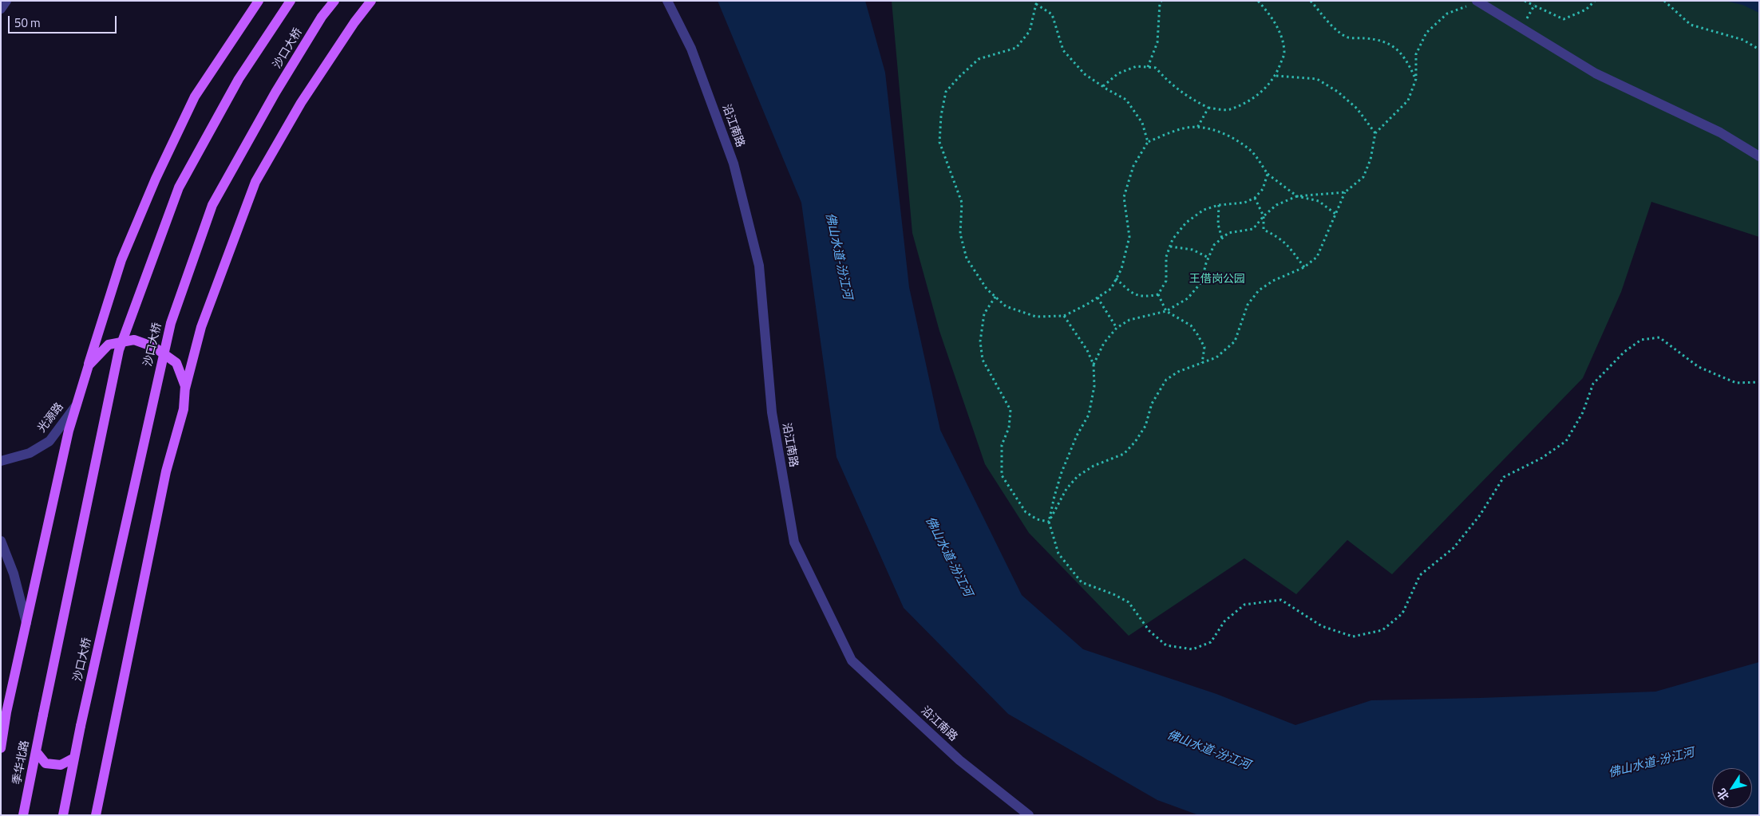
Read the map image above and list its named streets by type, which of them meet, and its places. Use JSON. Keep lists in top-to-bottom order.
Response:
{
  "streets": {
    "main road": ["沙口大桥", "季华北路"],
    "street": ["沿江南路", "光源路"]
  },
  "water": ["佛山水道-汾江河"],
  "parks": ["王借岗公园"],
  "scale_bar": "50 m",
  "north": "bottom left"
}
